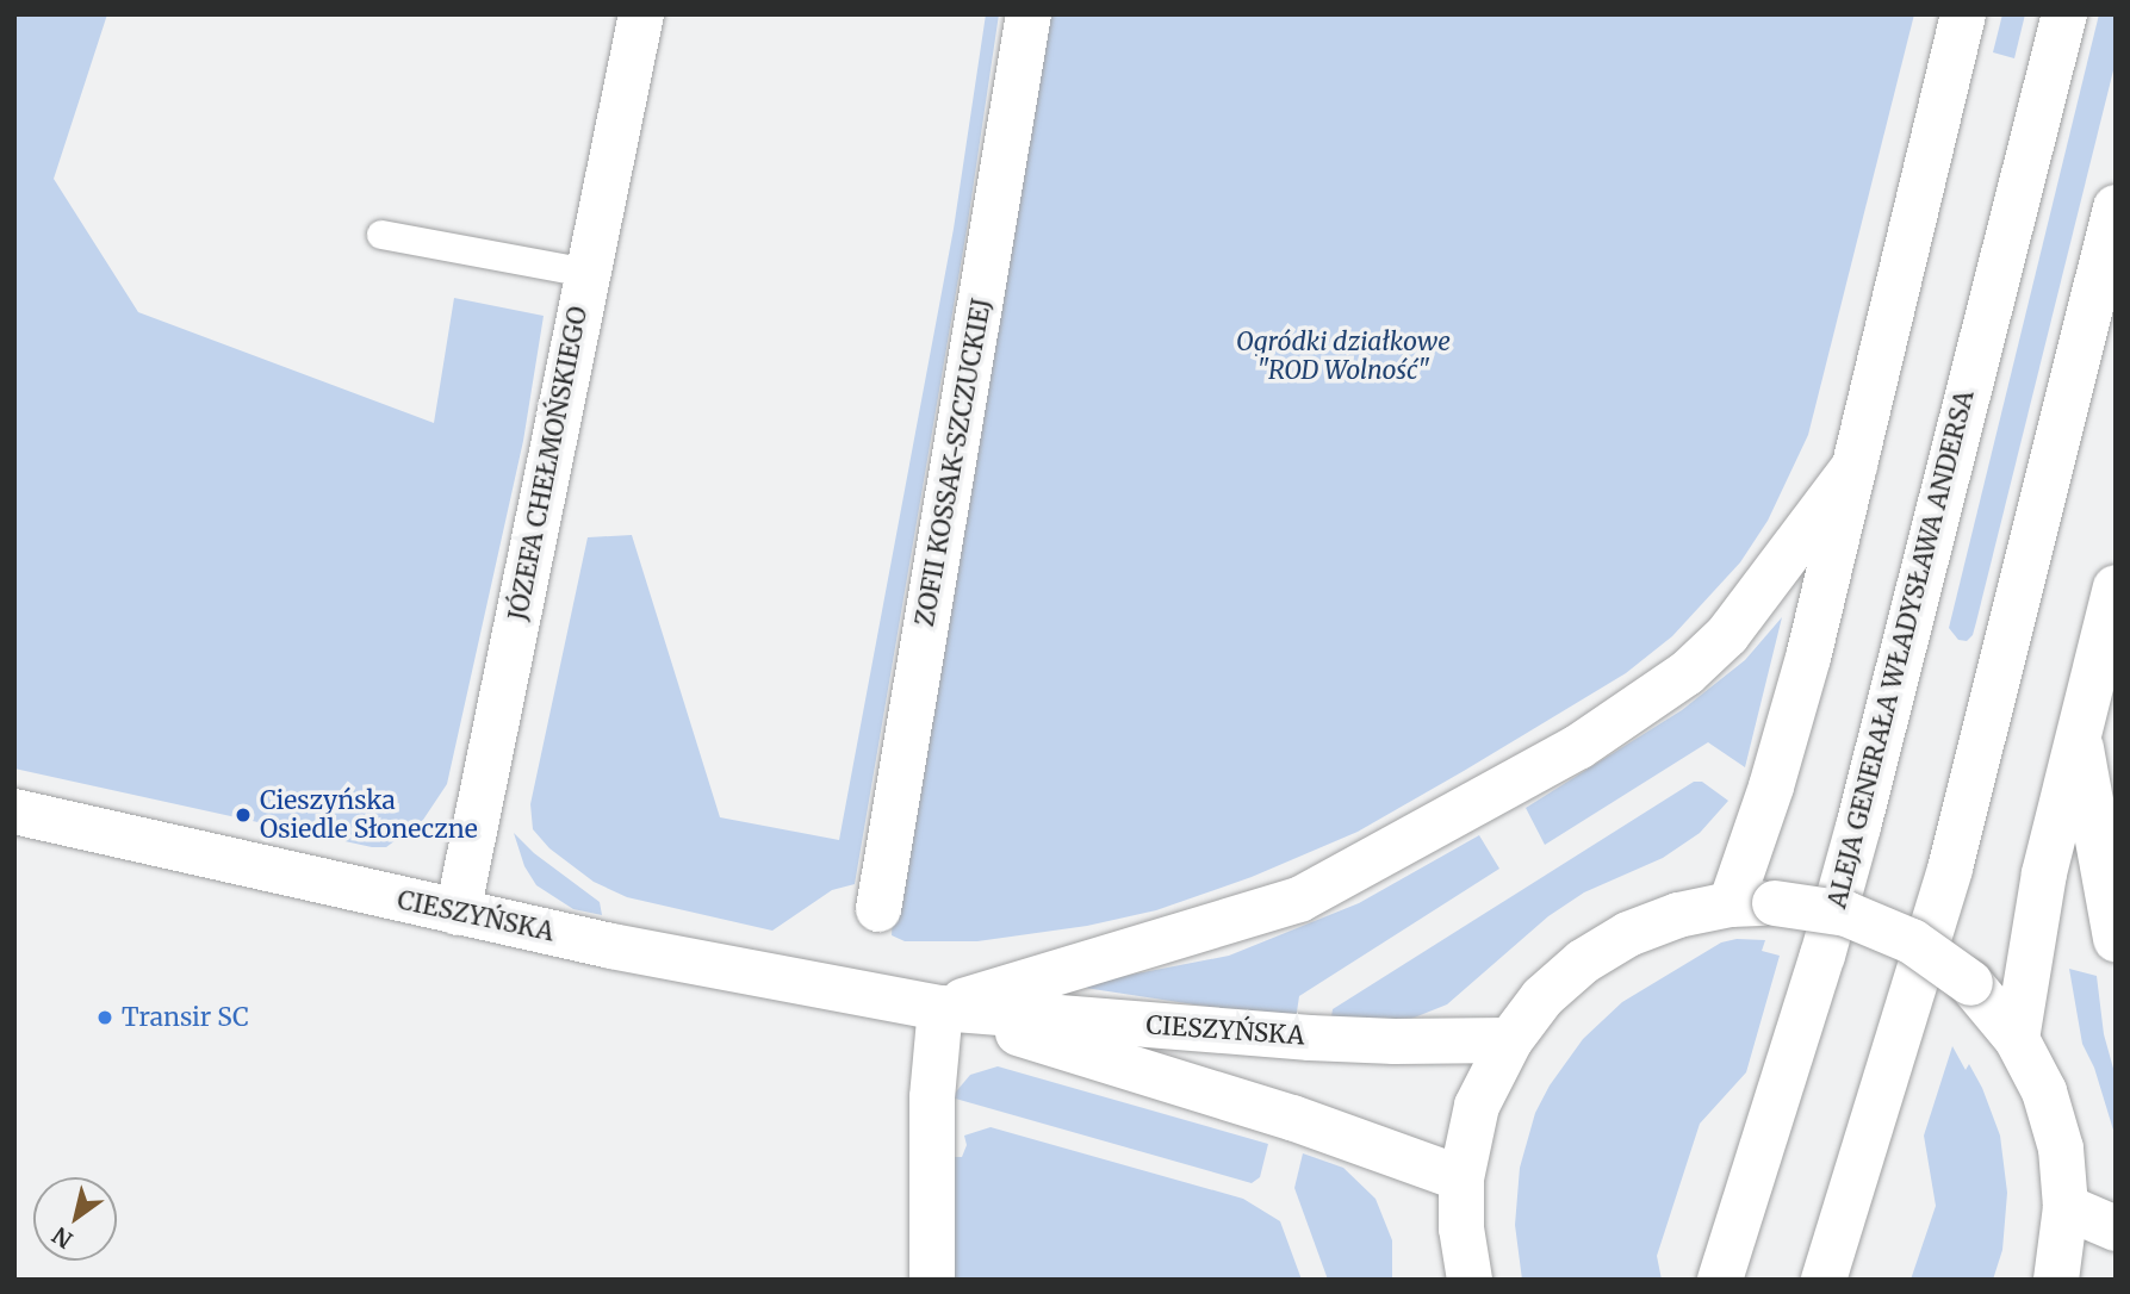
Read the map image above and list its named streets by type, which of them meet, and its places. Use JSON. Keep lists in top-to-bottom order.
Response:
{
  "streets": {
    "main road": [
      "ZOFII KOSSAK-SZCZUCKIEJ",
      "JÓZEFA CHEŁMOŃSKIEGO",
      "ALEJA GENERAŁA WŁADYSŁAWA ANDERSA",
      "CIESZYŃSKA"
    ]
  },
  "crossings": [
    ["JÓZEFA CHEŁMOŃSKIEGO", "CIESZYŃSKA"]
  ],
  "parks": ["Ogródki działkowe \"ROD Wolność\""],
  "places": ["Cieszyńska Osiedle Słoneczne", "Transir SC"],
  "north": "bottom left"
}
